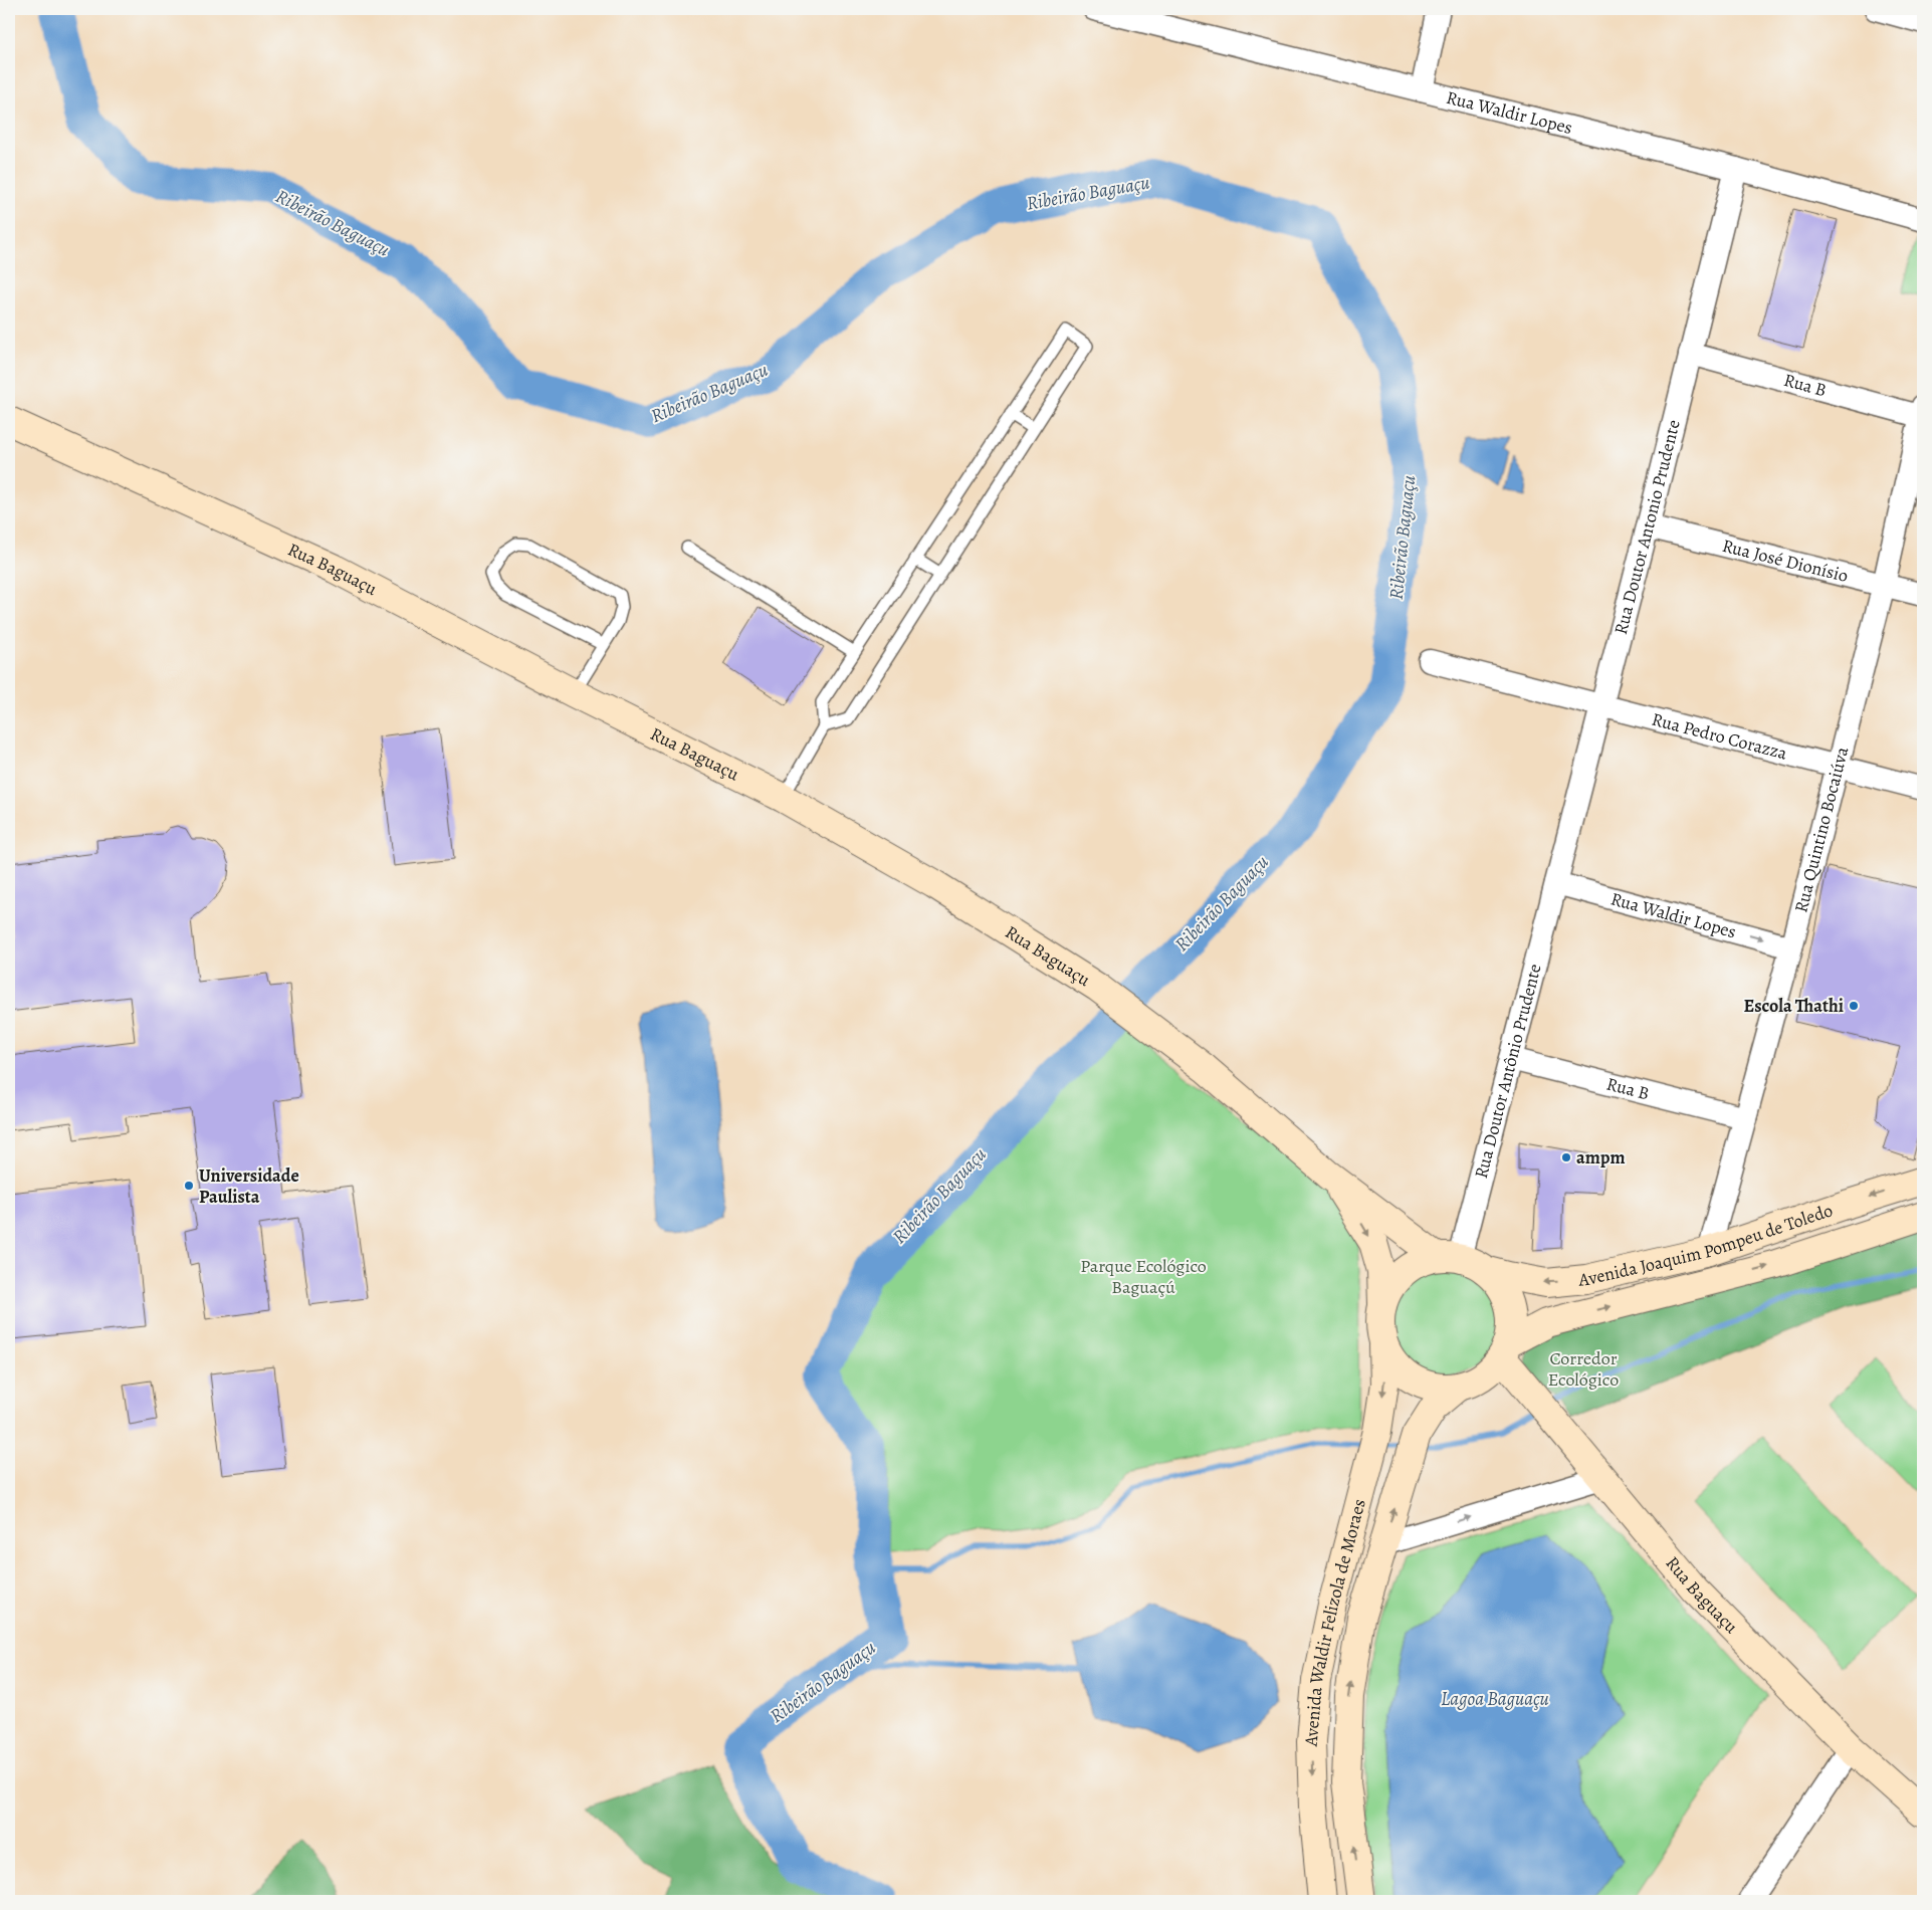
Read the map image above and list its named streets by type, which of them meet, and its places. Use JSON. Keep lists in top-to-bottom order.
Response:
{
  "streets": {
    "main road": ["Rua Baguaçu", "Avenida Joaquim Pompeu de Toledo", "Avenida Waldir Felizola de Moraes"],
    "street": [
      "Rua Waldir Lopes",
      "Rua B",
      "Rua Doutor Antonio Prudente",
      "Rua José Dionísio",
      "Rua Pedro Corazza",
      "Rua Quintino Bocaiúva",
      "Rua Doutor Antônio Prudente"
    ]
  },
  "crossings": [
    ["Rua Waldir Lopes", "Rua Doutor Antonio Prudente"],
    ["Rua Waldir Lopes", "Rua Quintino Bocaiúva"],
    ["Rua Waldir Lopes", "Rua Doutor Antônio Prudente"],
    ["Rua B", "Rua Doutor Antonio Prudente"],
    ["Rua B", "Rua Quintino Bocaiúva"],
    ["Rua B", "Rua Doutor Antônio Prudente"],
    ["Rua Doutor Antonio Prudente", "Rua José Dionísio"],
    ["Rua Doutor Antonio Prudente", "Rua Pedro Corazza"],
    ["Rua Doutor Antonio Prudente", "Rua Doutor Antônio Prudente"],
    ["Rua José Dionísio", "Rua Quintino Bocaiúva"],
    ["Rua Baguaçu", "Rua Doutor Antônio Prudente"],
    ["Rua Baguaçu", "Avenida Joaquim Pompeu de Toledo"],
    ["Rua Baguaçu", "Avenida Waldir Felizola de Moraes"],
    ["Rua Pedro Corazza", "Rua Quintino Bocaiúva"],
    ["Rua Quintino Bocaiúva", "Avenida Joaquim Pompeu de Toledo"],
    ["Rua Doutor Antônio Prudente", "Avenida Joaquim Pompeu de Toledo"],
    ["Rua Doutor Antônio Prudente", "Avenida Waldir Felizola de Moraes"],
    ["Avenida Joaquim Pompeu de Toledo", "Avenida Waldir Felizola de Moraes"]
  ],
  "water": ["Ribeirão Baguaçu", "Lagoa Baguaçu"],
  "parks": ["Parque Ecológico Baguaçú", "Corredor Ecológico"],
  "places": ["Escola Thathi", "ampm", "Universidade Paulista"]
}
